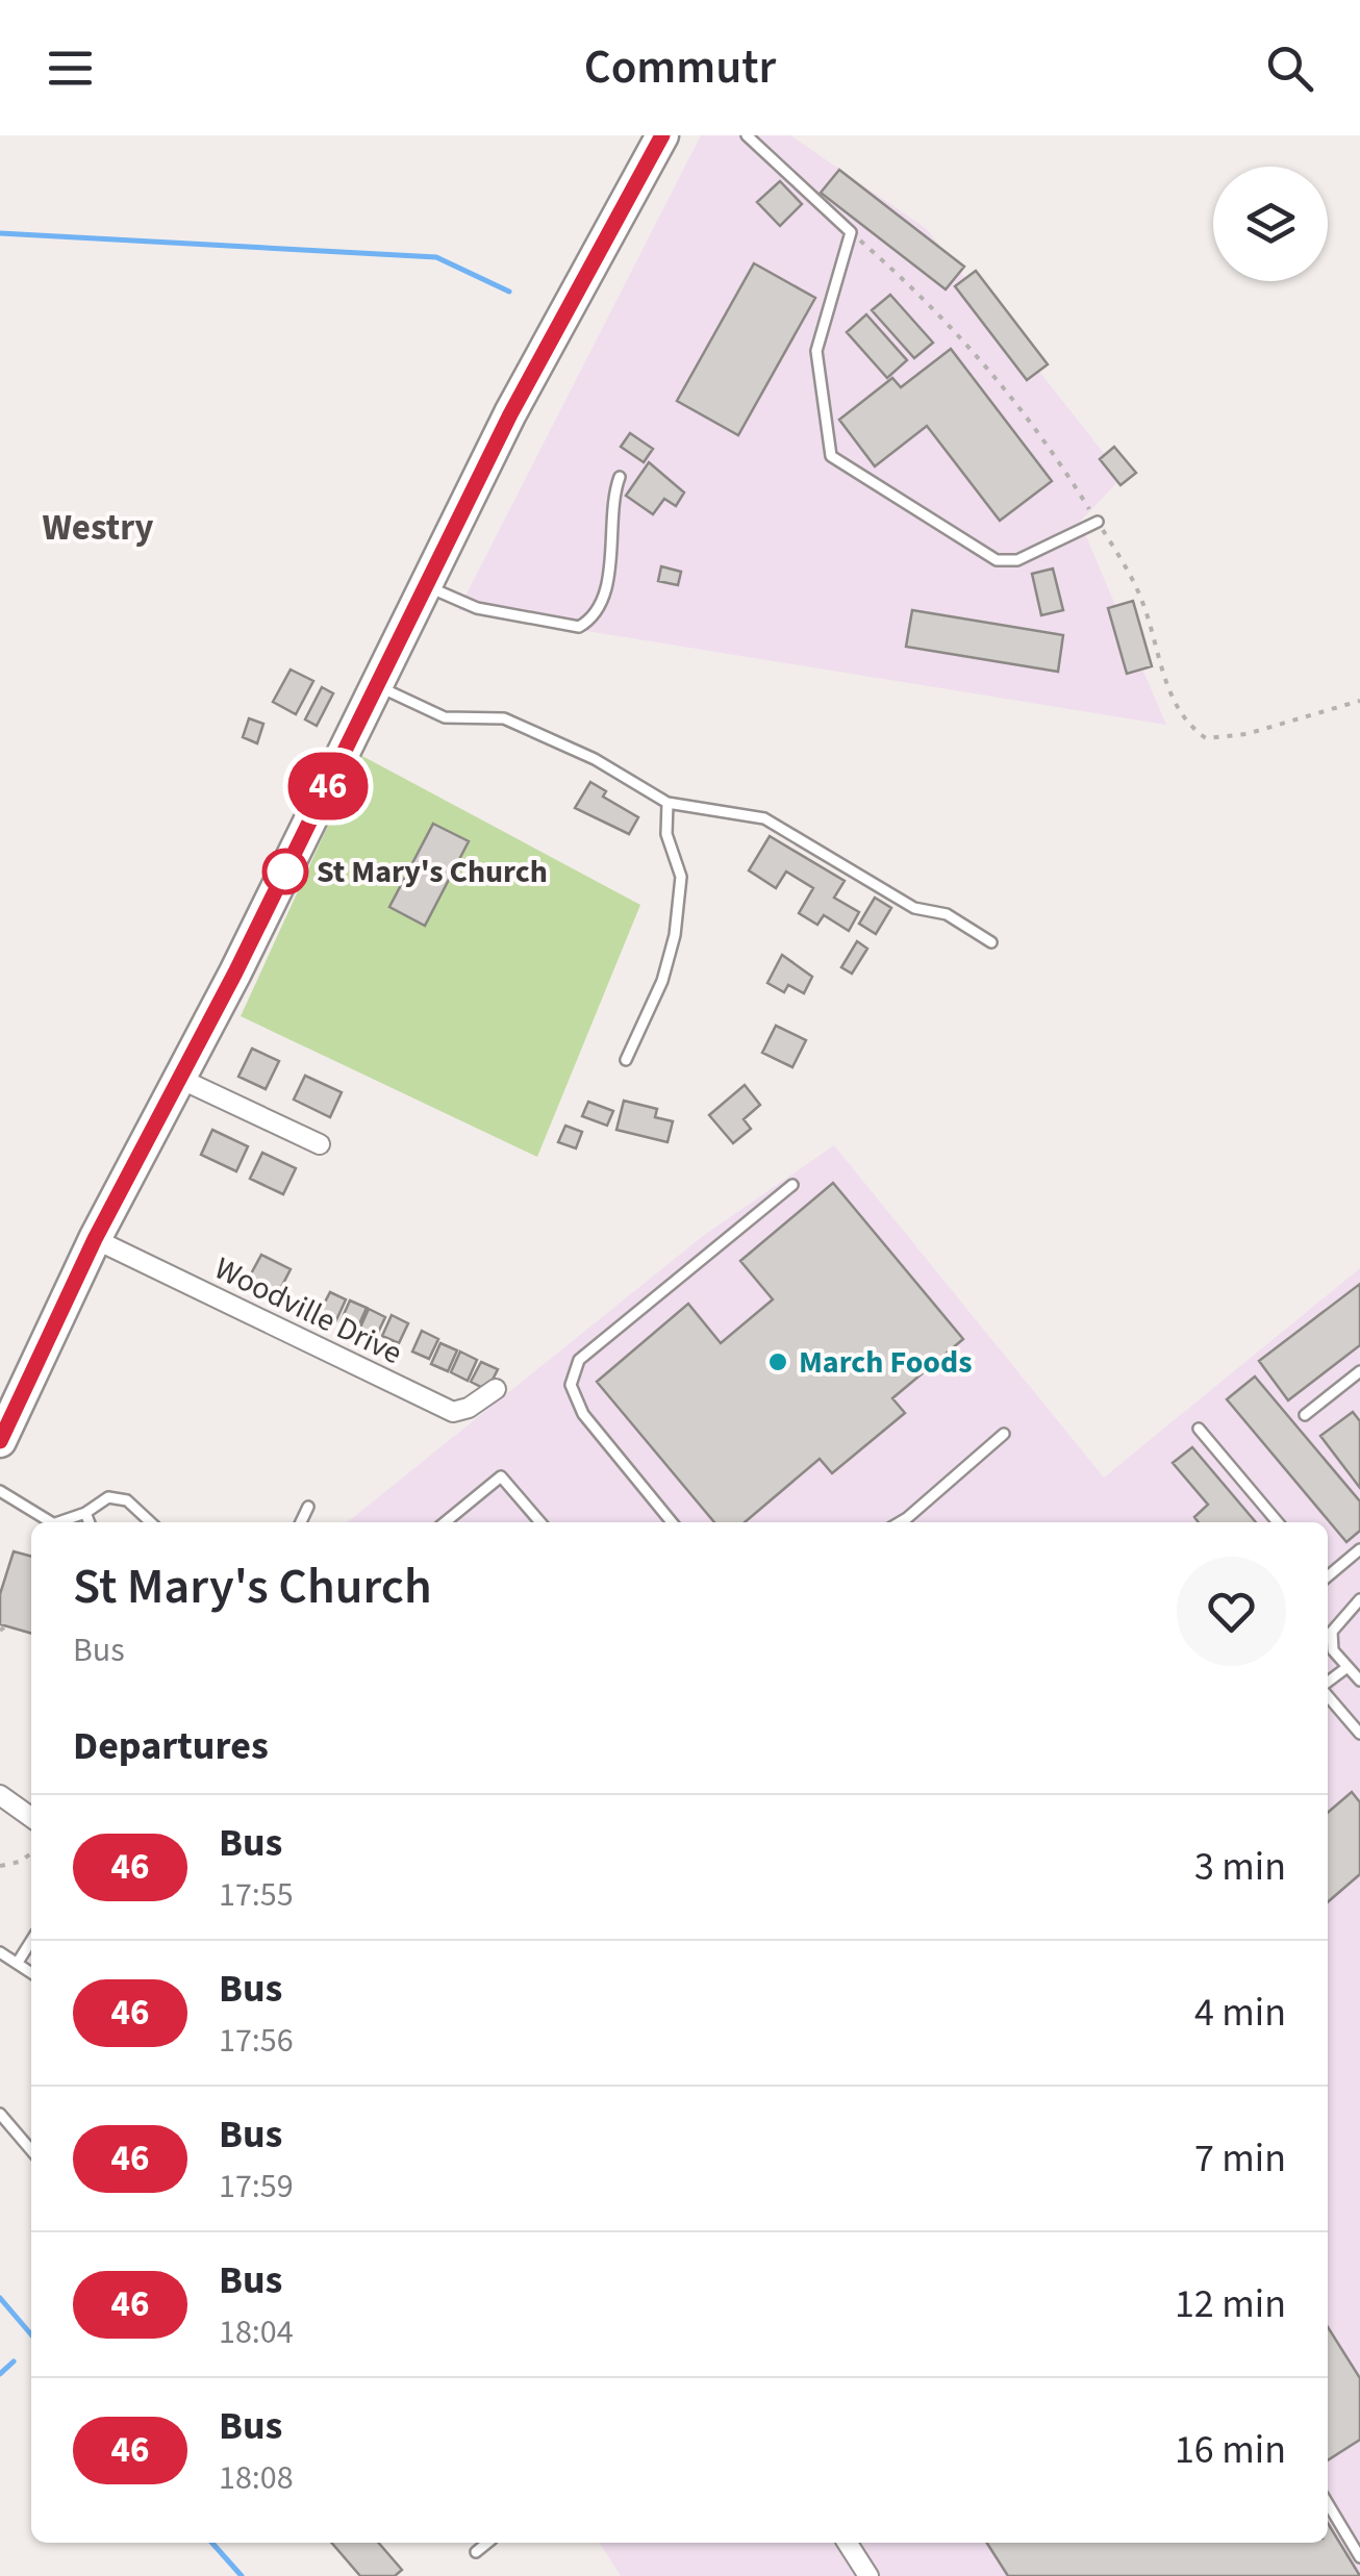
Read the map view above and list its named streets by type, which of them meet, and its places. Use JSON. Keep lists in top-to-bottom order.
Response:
{
  "streets": {
    "street": ["Woodville Drive"]
  },
  "districts": ["Westry"],
  "places": ["St Mary's Church", "March Foods"],
  "lines": ["bus line 46"],
  "page": {
    "header": "Commutr",
    "on_map": "46",
    "heading": [
      ["St Mary's Church", "Bus"],
      "Departures"
    ],
    "list": [
      {
        "mark": "46",
        "name": "Bus",
        "note": "17:55",
        "value": "3 min"
      },
      {
        "mark": "46",
        "name": "Bus",
        "note": "17:56",
        "value": "4 min"
      },
      {
        "mark": "46",
        "name": "Bus",
        "note": "17:59",
        "value": "7 min"
      },
      {
        "mark": "46",
        "name": "Bus",
        "note": "18:04",
        "value": "12 min"
      },
      {
        "mark": "46",
        "name": "Bus",
        "note": "18:08",
        "value": "16 min"
      }
    ]
  }
}
